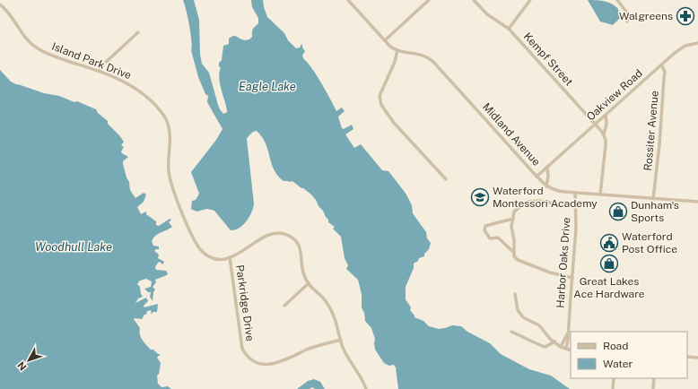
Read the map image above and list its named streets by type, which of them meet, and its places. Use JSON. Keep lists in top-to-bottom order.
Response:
{
  "streets": {
    "street": [
      "Kempf Street",
      "Island Park Drive",
      "Oakview Road",
      "Rossiter Avenue",
      "Midland Avenue",
      "Harbor Oaks Drive",
      "Parkridge Drive"
    ]
  },
  "crossings": [
    ["Kempf Street", "Oakview Road"],
    ["Island Park Drive", "Parkridge Drive"],
    ["Oakview Road", "Rossiter Avenue"],
    ["Oakview Road", "Midland Avenue"],
    ["Rossiter Avenue", "Midland Avenue"],
    ["Midland Avenue", "Harbor Oaks Drive"]
  ],
  "water": ["Eagle Lake", "Woodhull Lake"],
  "places": {
    "pharmacy": ["Walgreens"],
    "school or university": ["Waterford Montessori Academy"],
    "shop": ["Dunham's Sports", "Great Lakes Ace Hardware"],
    "public building": ["Waterford Post Office"]
  },
  "legend": ["Road", "Water"],
  "north": "bottom left"
}
